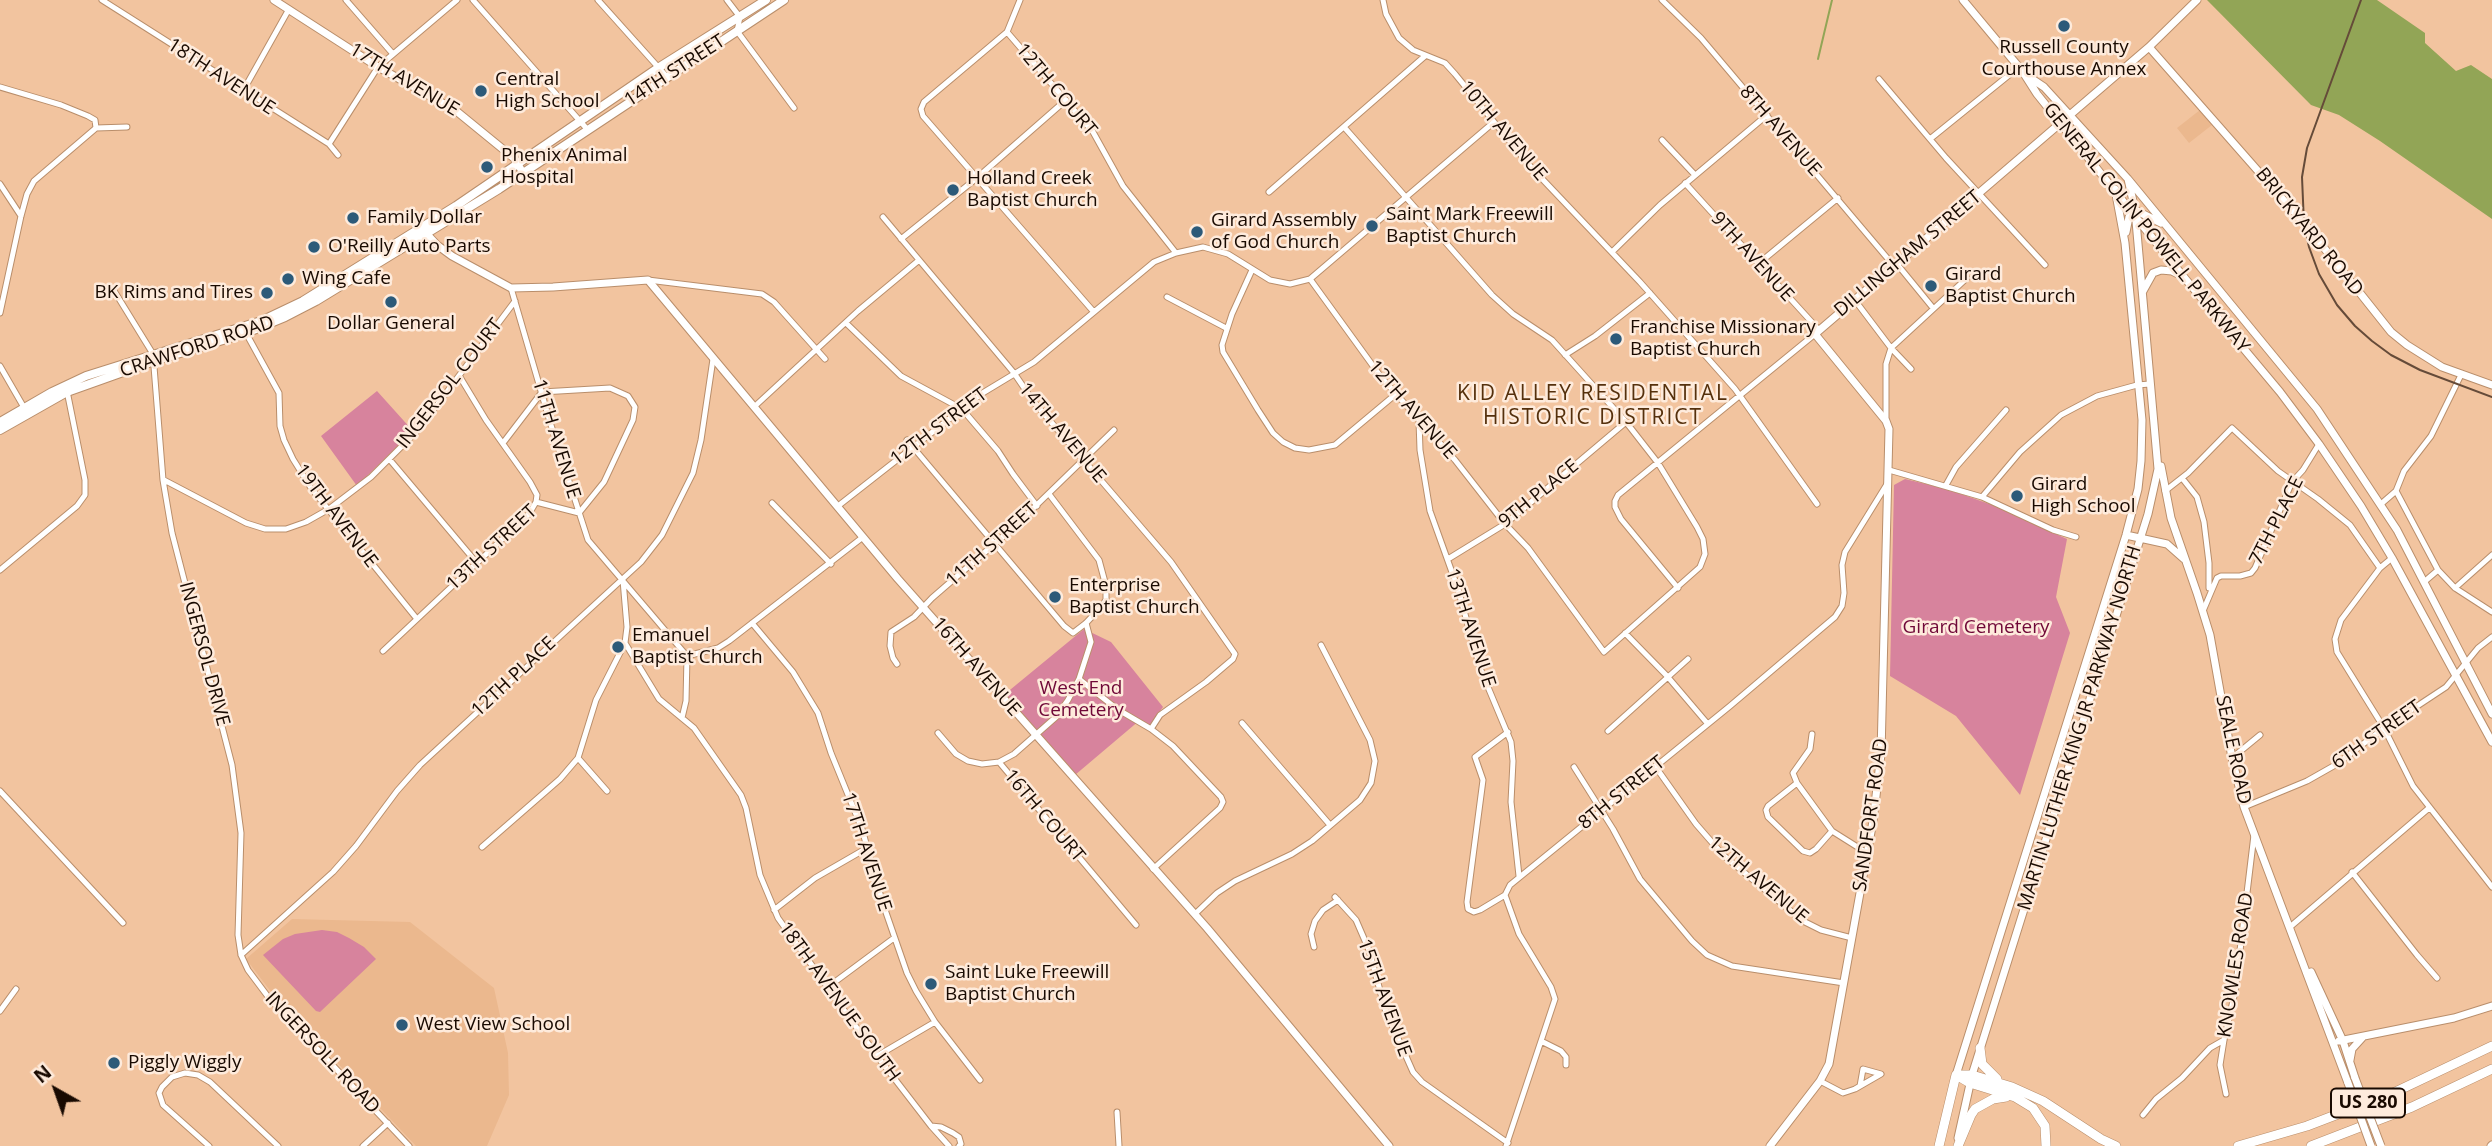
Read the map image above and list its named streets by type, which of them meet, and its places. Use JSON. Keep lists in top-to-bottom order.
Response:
{
  "streets": {
    "highway": ["MARTIN LUTHER KING JR PARKWAY NORTH", "US 280"],
    "main road": ["14TH STREET", "CRAWFORD ROAD"],
    "street": [
      "18TH AVENUE",
      "17TH AVENUE",
      "12TH COURT",
      "10TH AVENUE",
      "8TH AVENUE",
      "GENERAL COLIN POWELL PARKWAY",
      "BRICKYARD ROAD",
      "DILLINGHAM STREET",
      "9TH AVENUE",
      "INGERSOL COURT",
      "12TH AVENUE",
      "12TH STREET",
      "14TH AVENUE",
      "11TH AVENUE",
      "9TH PLACE",
      "19TH AVENUE",
      "7TH PLACE",
      "11TH STREET",
      "13TH STREET",
      "13TH AVENUE",
      "INGERSOL DRIVE",
      "16TH AVENUE",
      "12TH PLACE",
      "6TH STREET",
      "SEALE ROAD",
      "8TH STREET",
      "SANDFORT ROAD",
      "16TH COURT",
      "KNOWLES ROAD",
      "15TH AVENUE",
      "18TH AVENUE SOUTH",
      "INGERSOLL ROAD"
    ]
  },
  "crossings": [
    ["14TH STREET", "17TH AVENUE"],
    ["14TH STREET", "CRAWFORD ROAD"],
    ["12TH COURT", "12TH STREET"],
    ["10TH AVENUE", "DILLINGHAM STREET"],
    ["8TH AVENUE", "DILLINGHAM STREET"],
    ["GENERAL COLIN POWELL PARKWAY", "DILLINGHAM STREET"],
    ["GENERAL COLIN POWELL PARKWAY", "7TH PLACE"],
    ["GENERAL COLIN POWELL PARKWAY", "MARTIN LUTHER KING JR PARKWAY NORTH"],
    ["GENERAL COLIN POWELL PARKWAY", "6TH STREET"],
    ["BRICKYARD ROAD", "DILLINGHAM STREET"],
    ["DILLINGHAM STREET", "9TH AVENUE"],
    ["9TH AVENUE", "SANDFORT ROAD"],
    ["CRAWFORD ROAD", "19TH AVENUE"],
    ["CRAWFORD ROAD", "INGERSOL DRIVE"],
    ["INGERSOL COURT", "11TH AVENUE"],
    ["INGERSOL COURT", "19TH AVENUE"],
    ["INGERSOL COURT", "INGERSOL DRIVE"],
    ["12TH AVENUE", "9TH PLACE"],
    ["12TH AVENUE", "13TH AVENUE"],
    ["12TH AVENUE", "8TH STREET"],
    ["12TH AVENUE", "SANDFORT ROAD"],
    ["12TH STREET", "14TH AVENUE"],
    ["12TH STREET", "16TH AVENUE"],
    ["14TH AVENUE", "11TH STREET"],
    ["11TH AVENUE", "13TH STREET"],
    ["11TH AVENUE", "12TH PLACE"],
    ["9TH PLACE", "13TH AVENUE"],
    ["19TH AVENUE", "13TH STREET"],
    ["11TH STREET", "16TH AVENUE"],
    ["13TH AVENUE", "8TH STREET"],
    ["INGERSOL DRIVE", "12TH PLACE"],
    ["INGERSOL DRIVE", "INGERSOLL ROAD"],
    ["16TH AVENUE", "12TH PLACE"],
    ["12TH PLACE", "INGERSOLL ROAD"],
    ["MARTIN LUTHER KING JR PARKWAY NORTH", "SEALE ROAD"],
    ["6TH STREET", "SEALE ROAD"],
    ["SEALE ROAD", "KNOWLES ROAD"],
    ["8TH STREET", "SANDFORT ROAD"]
  ],
  "districts": ["KID ALLEY RESIDENTIAL HISTORIC DISTRICT"],
  "parks": ["Girard Cemetery", "West End Cemetery"],
  "places": [
    "Russell County Courthouse Annex",
    "Central High School",
    "Phenix Animal Hospital",
    "Holland Creek Baptist Church",
    "Family Dollar",
    "Saint Mark Freewill Baptist Church",
    "Girard Assembly of God Church",
    "O'Reilly Auto Parts",
    "Wing Cafe",
    "Girard Baptist Church",
    "BK Rims and Tires",
    "Dollar General",
    "Franchise Missionary Baptist Church",
    "Girard High School",
    "Enterprise Baptist Church",
    "Emanuel Baptist Church",
    "Saint Luke Freewill Baptist Church",
    "West View School",
    "Piggly Wiggly"
  ],
  "north": "top left"
}
